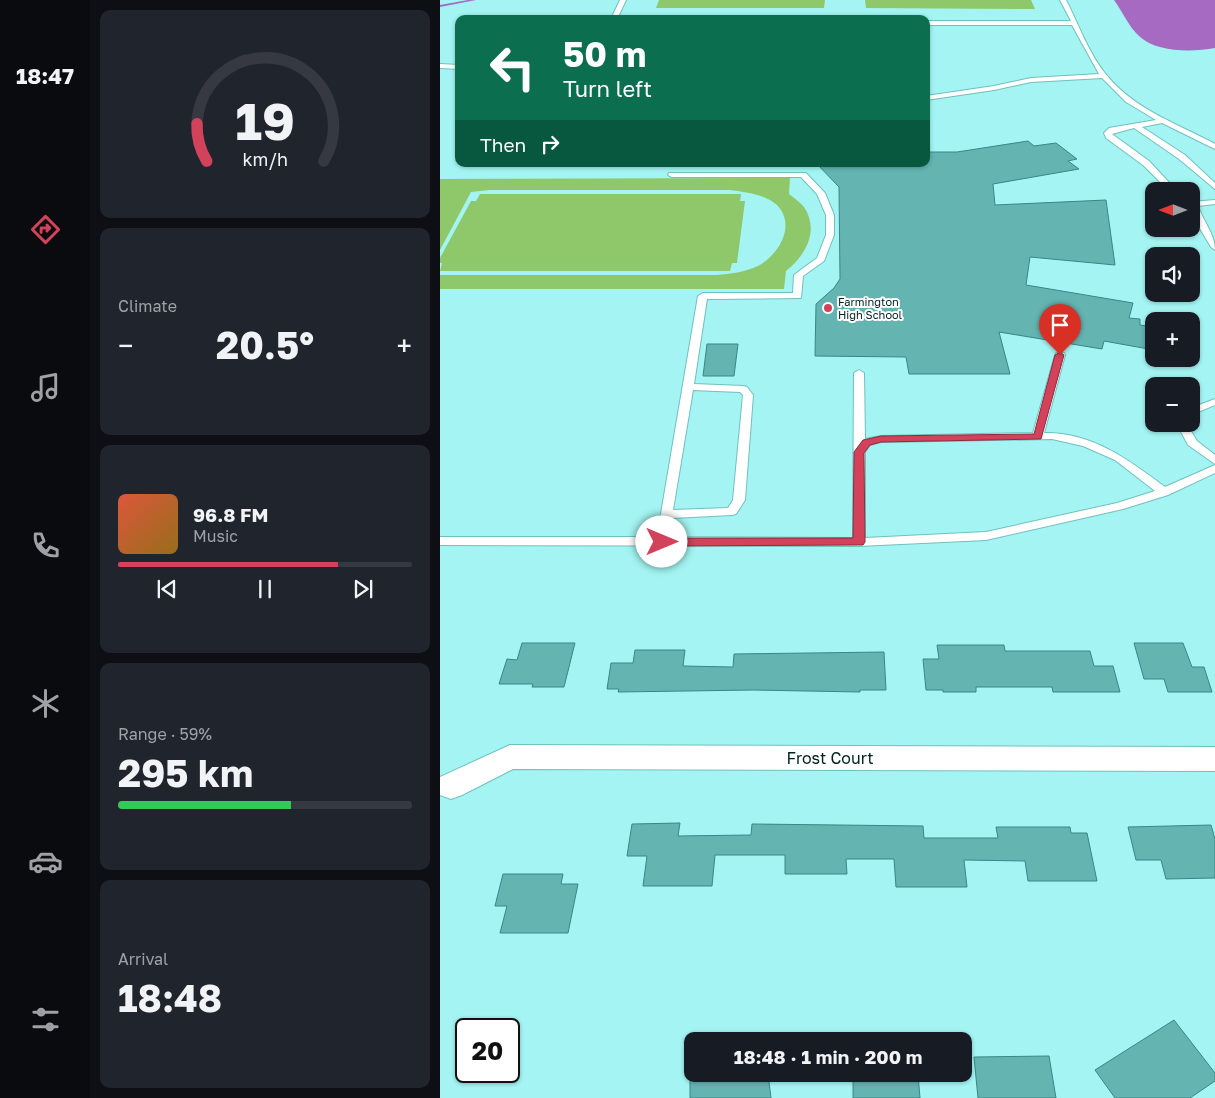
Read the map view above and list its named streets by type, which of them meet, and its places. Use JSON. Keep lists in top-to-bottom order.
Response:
{
  "streets": {
    "street": ["Frost Court"]
  },
  "places": ["Farmington High School"],
  "north": "left",
  "page": {
    "tabs": "18:47",
    "turn": ["50 m", "Turn left"],
    "then": "Then",
    "map_buttons": ["+", "−"],
    "tile": [
      "Climate",
      ["Range · 59%", "295 km"],
      ["Arrival", "18:48"]
    ],
    "heat": ["−", "20.5°", "+"],
    "song": ["96.8 FM", "Music"],
    "limit": "20",
    "trip": "18:48 · 1 min · 200 m",
    "gauge": ["19", "km/h"]
  }
}
